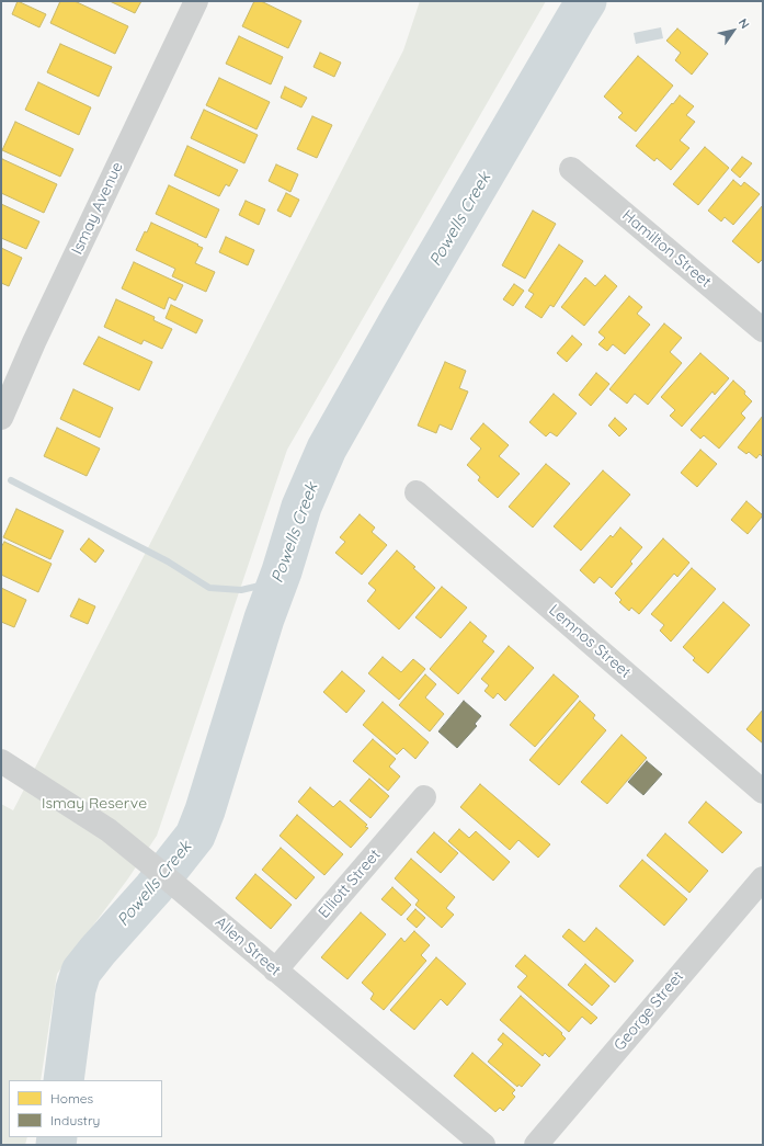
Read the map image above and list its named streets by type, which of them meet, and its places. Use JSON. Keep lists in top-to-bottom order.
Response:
{
  "streets": {
    "street": [
      "Ismay Avenue",
      "Hamilton Street",
      "Lemnos Street",
      "Elliott Street",
      "Allen Street",
      "George Street"
    ]
  },
  "crossings": [
    ["Elliott Street", "Allen Street"]
  ],
  "water": ["Powells Creek"],
  "parks": ["Ismay Reserve"],
  "legend": ["Homes", "Industry"],
  "north": "top right"
}
